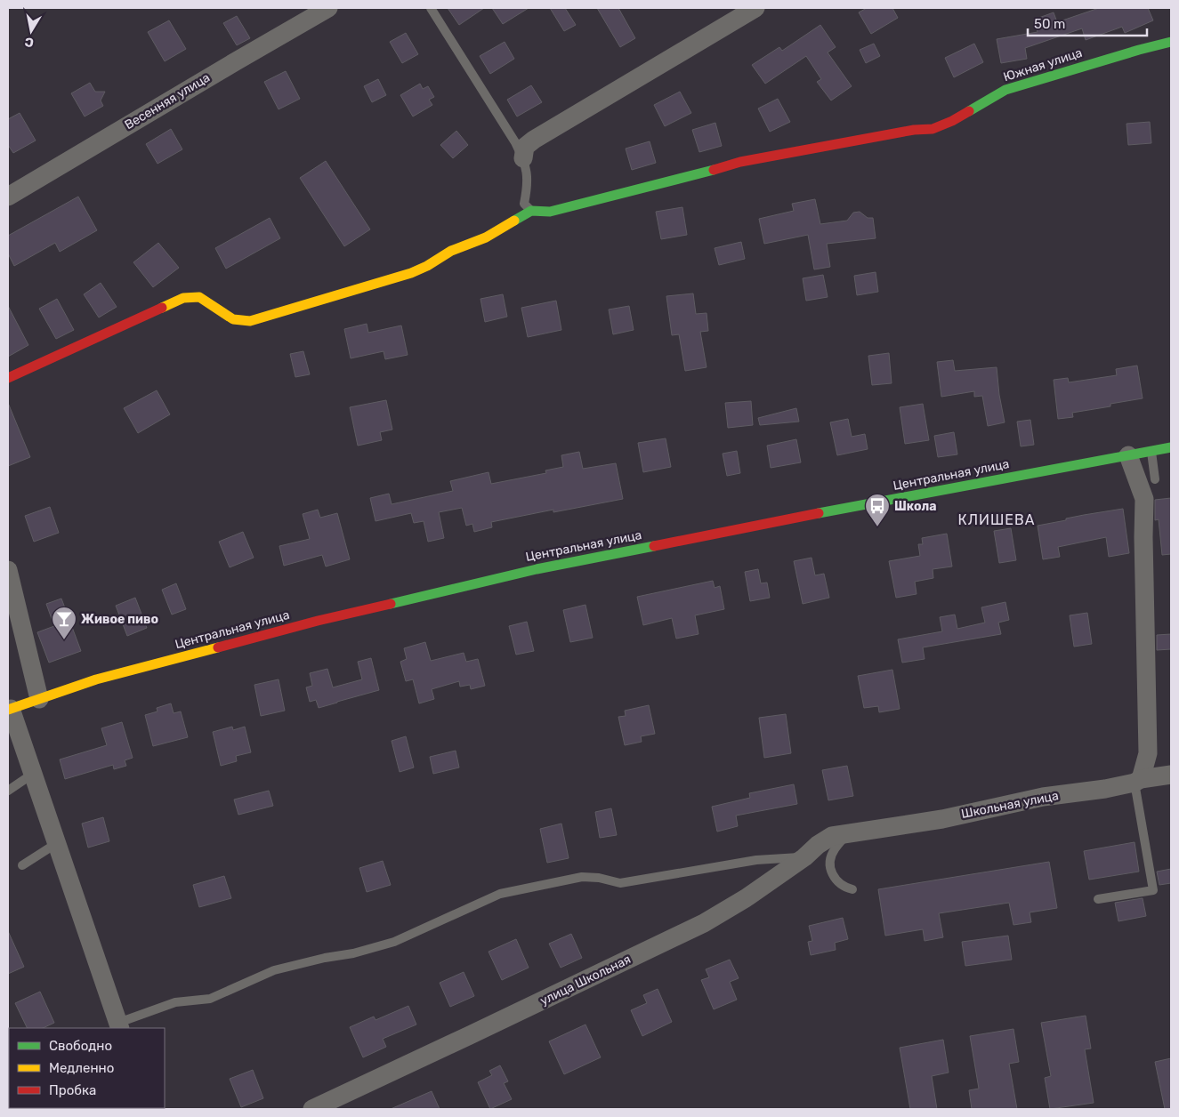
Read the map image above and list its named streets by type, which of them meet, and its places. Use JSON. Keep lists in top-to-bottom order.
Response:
{
  "streets": {
    "street": [
      "Южная улица",
      "Весенняя улица",
      "Центральная улица",
      "Школьная улица",
      "улица Школьная"
    ]
  },
  "crossings": [
    ["Школьная улица", "улица Школьная"]
  ],
  "districts": ["КЛИШЕВА"],
  "places": {
    "bus stop": ["Школа"],
    "bar": ["Живое пиво"]
  },
  "legend": ["Свободно", "Медленно", "Пробка"],
  "scale_bar": "50 m",
  "north": "bottom"
}
